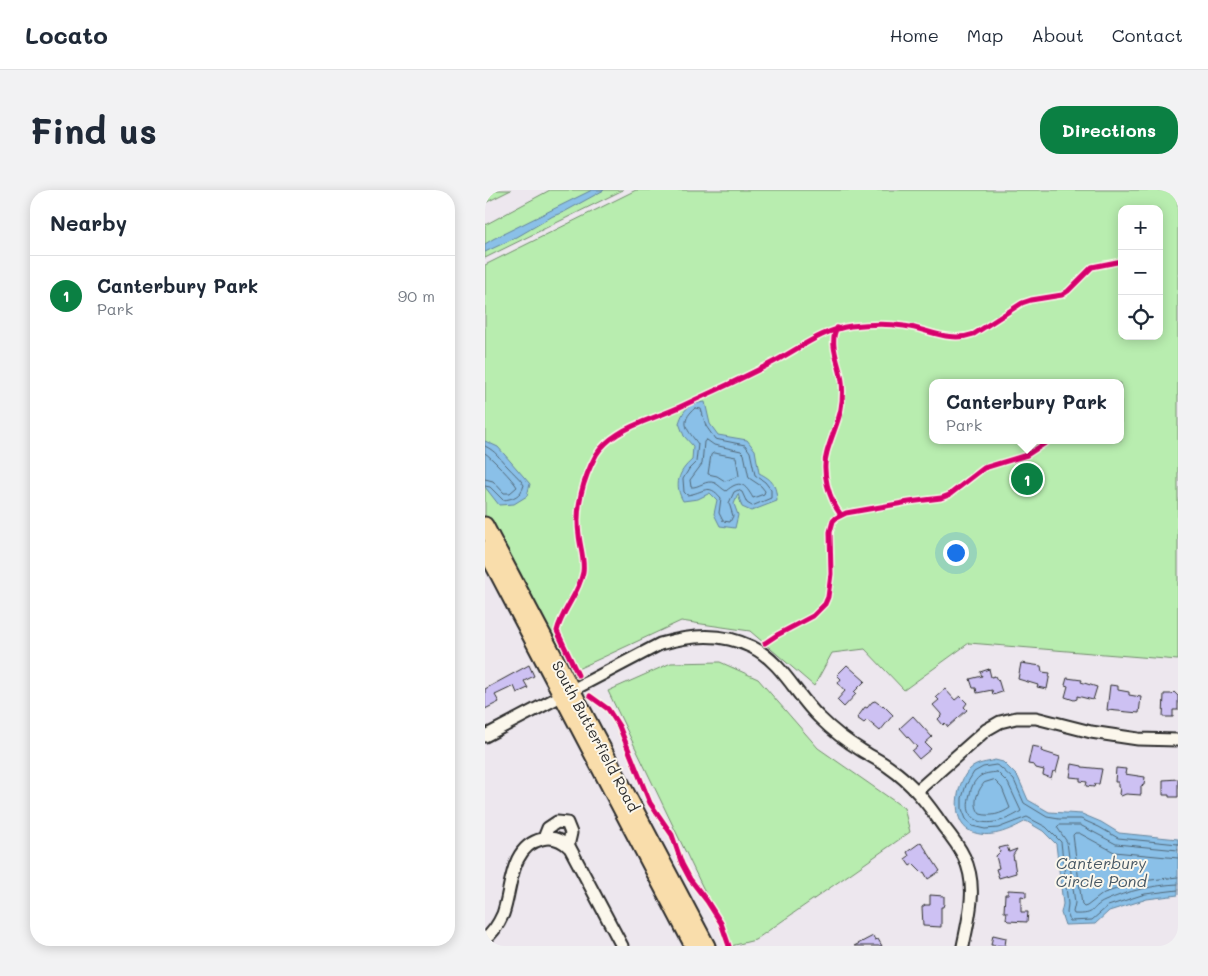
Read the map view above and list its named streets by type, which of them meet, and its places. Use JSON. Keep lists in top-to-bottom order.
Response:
{
  "streets": {
    "main road": ["South Butterfield Road"]
  },
  "water": ["Canterbury Circle Pond"],
  "page": {
    "header": "Locato",
    "nav": [
      "Home",
      "Map",
      "About",
      "Contact"
    ],
    "buttons": "Directions",
    "title": "Find us",
    "heading": "Nearby",
    "map_buttons": ["+", "−"],
    "list": [
      {
        "mark": "1",
        "name": "Canterbury Park",
        "note": "Park",
        "value": "90 m"
      }
    ],
    "popup": ["Canterbury Park", "Park"],
    "pins": "1"
  }
}
